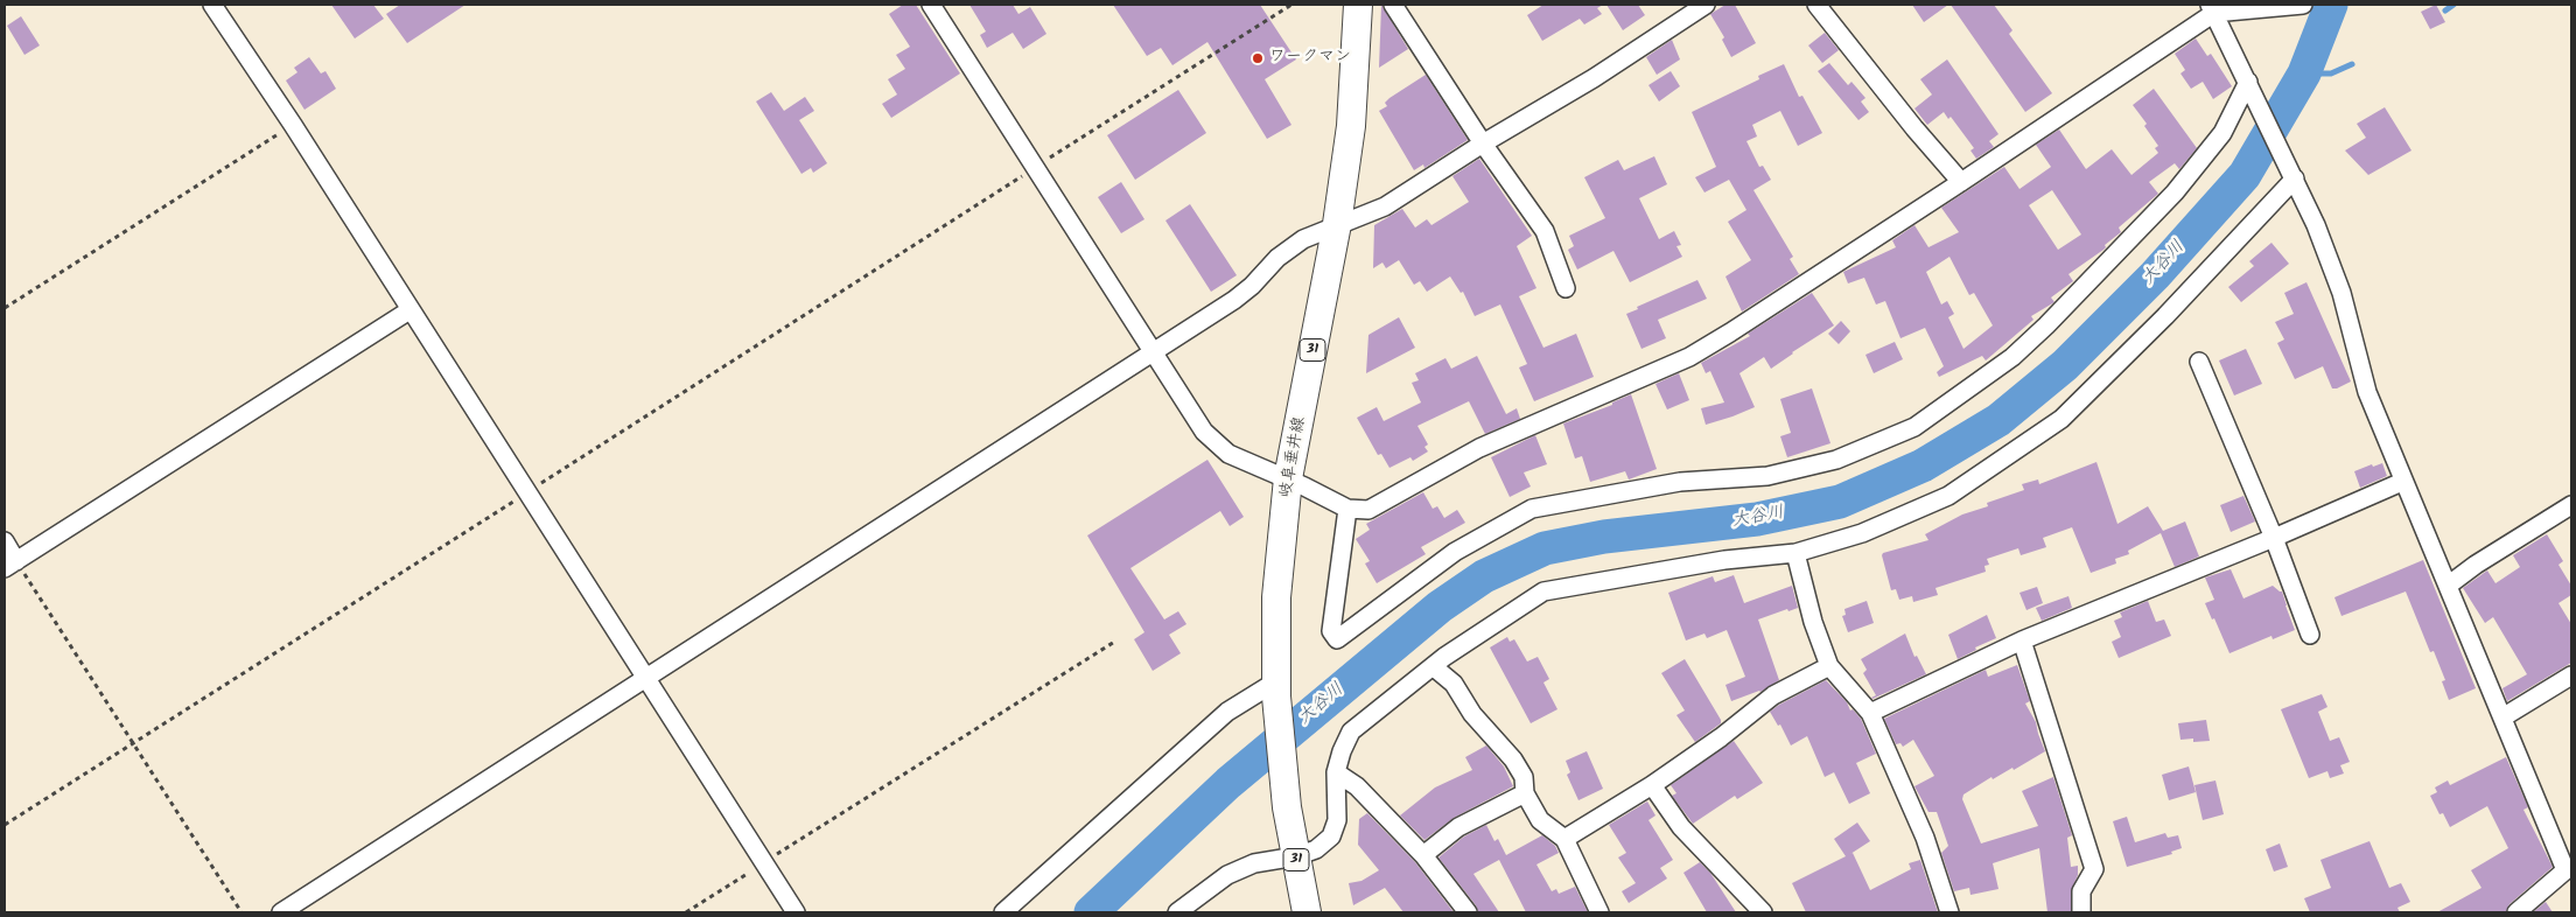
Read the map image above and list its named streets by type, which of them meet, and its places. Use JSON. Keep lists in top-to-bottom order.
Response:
{
  "streets": {
    "main road": ["31", "岐阜垂井線"]
  },
  "water": ["大谷川"],
  "places": ["ワークマン"]
}
